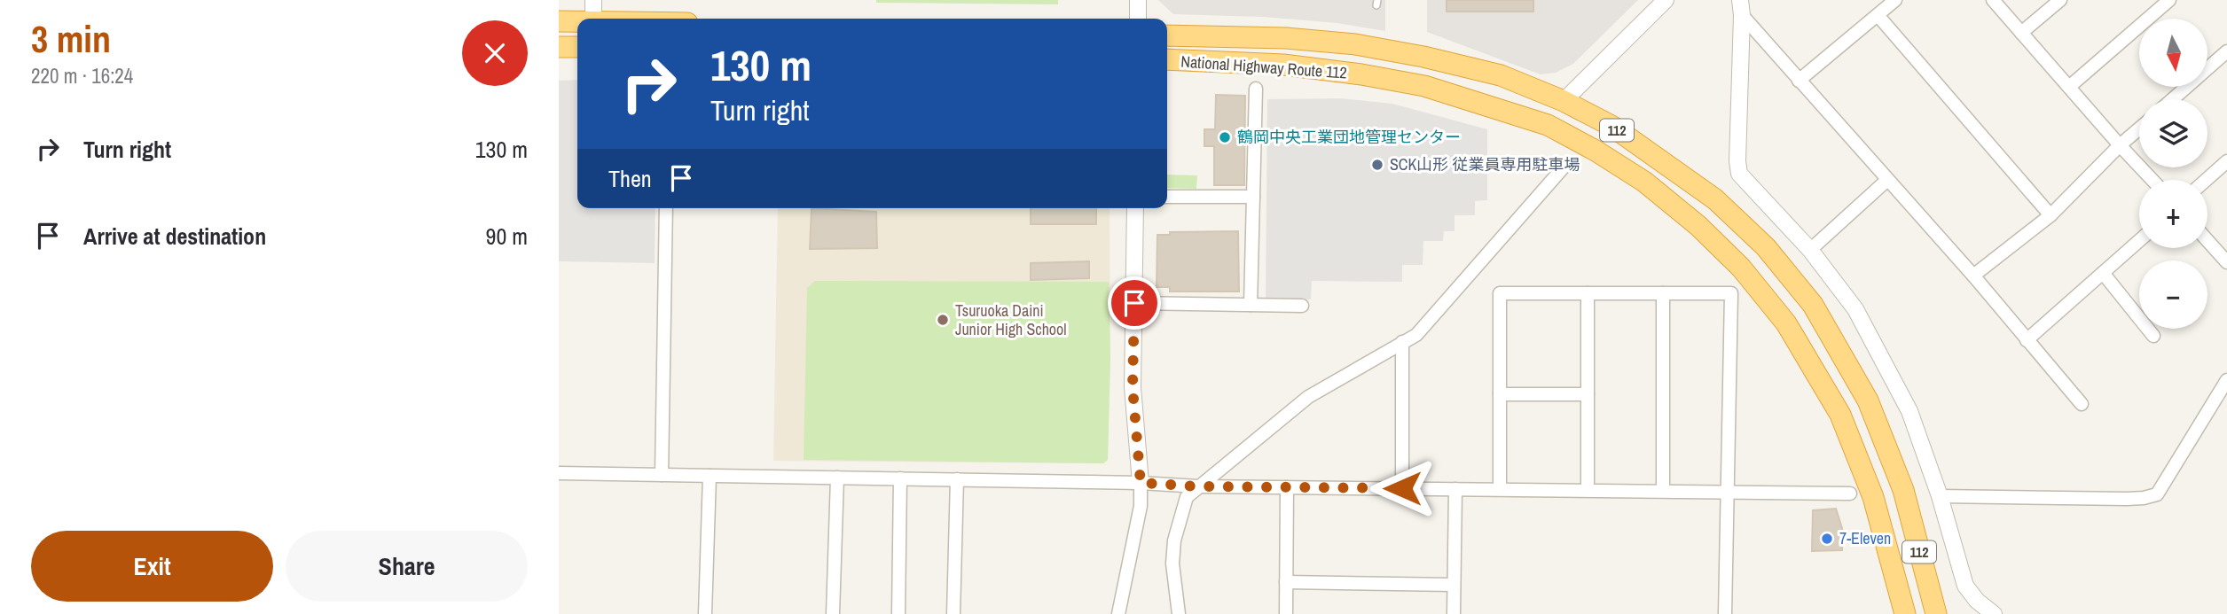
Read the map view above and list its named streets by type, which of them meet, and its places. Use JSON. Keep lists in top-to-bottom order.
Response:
{
  "streets": {
    "highway": ["National Highway Route 112", "112"]
  },
  "places": [
    "鶴岡中央工業団地管理センター",
    "SCK山形 従業員専用駐車場",
    "Tsuruoka Daini Junior High School",
    "7-Eleven"
  ],
  "north": "bottom",
  "page": {
    "heading": ["3 min", "220 m · 16:24"],
    "map_buttons": ["+", "−"],
    "turn": ["130 m", "Turn right"],
    "list": [
      {
        "name": "Turn right",
        "value": "130 m"
      },
      {
        "name": "Arrive at destination",
        "value": "90 m"
      }
    ],
    "then": "Then",
    "buttons": ["Exit", "Share"]
  }
}
